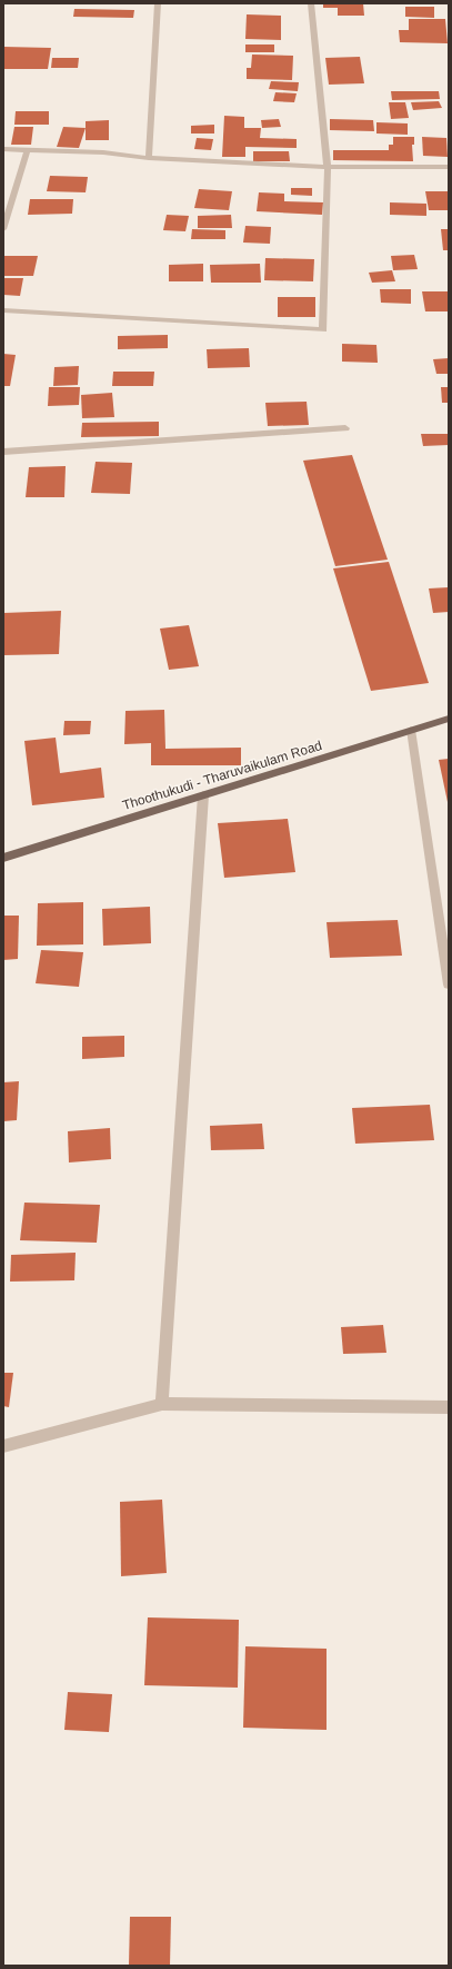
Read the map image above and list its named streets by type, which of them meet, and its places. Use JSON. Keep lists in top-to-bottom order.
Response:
{
  "streets": {
    "main road": ["Thoothukudi - Tharuvaikulam Road"]
  }
}
